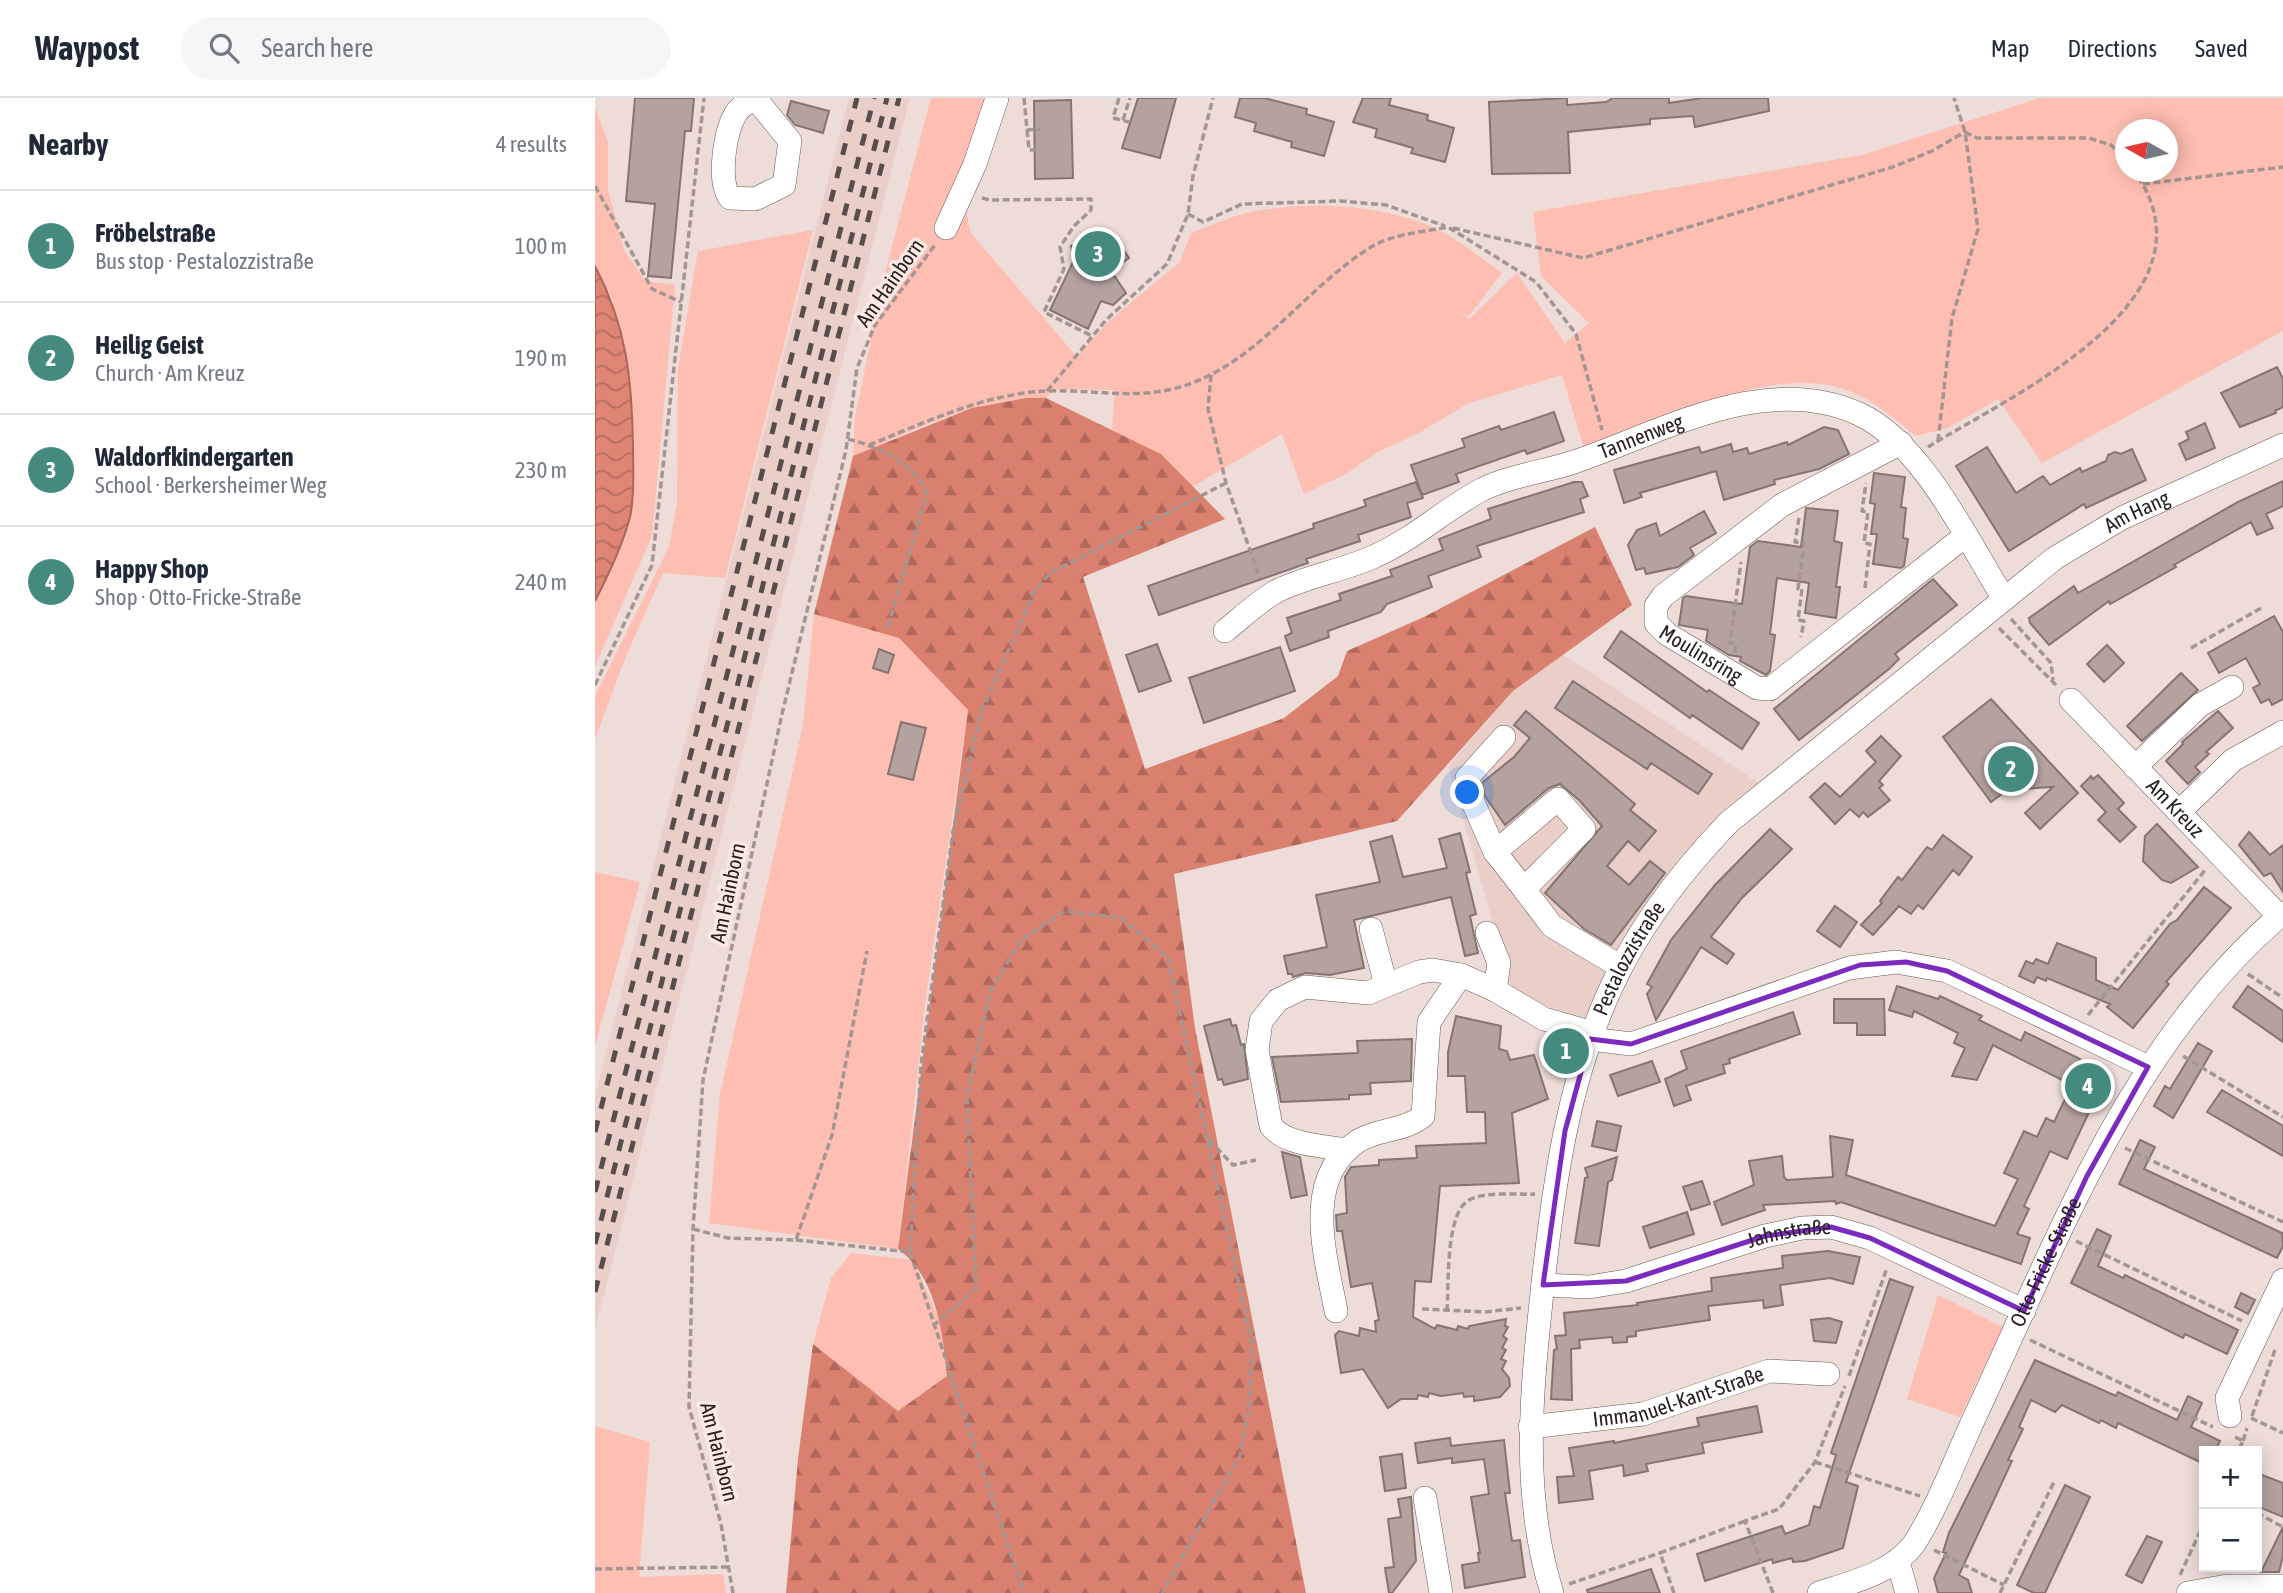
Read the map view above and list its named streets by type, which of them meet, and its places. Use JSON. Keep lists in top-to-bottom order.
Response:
{
  "streets": {
    "street": [
      "Tannenweg",
      "Am Hang",
      "Moulinsring",
      "Am Kreuz",
      "Pestalozzistraße",
      "Jahnstraße",
      "Otto-Fricke-Straße",
      "Immanuel-Kant-Straße"
    ],
    "path": ["Am Hainborn"]
  },
  "crossings": [
    ["Tannenweg", "Am Hang"],
    ["Tannenweg", "Moulinsring"],
    ["Tannenweg", "Pestalozzistraße"],
    ["Am Hang", "Pestalozzistraße"],
    ["Am Kreuz", "Otto-Fricke-Straße"],
    ["Pestalozzistraße", "Jahnstraße"],
    ["Pestalozzistraße", "Immanuel-Kant-Straße"],
    ["Jahnstraße", "Otto-Fricke-Straße"]
  ],
  "north": "left",
  "page": {
    "header": "Waypost",
    "search": "Search here",
    "nav": ["Map", "Directions", "Saved"],
    "heading": ["Nearby", "4 results"],
    "list": [
      {
        "mark": "1",
        "name": "Fröbelstraße",
        "note": "Bus stop · Pestalozzistraße",
        "value": "100 m"
      },
      {
        "mark": "2",
        "name": "Heilig Geist",
        "note": "Church · Am Kreuz",
        "value": "190 m"
      },
      {
        "mark": "3",
        "name": "Waldorfkindergarten",
        "note": "School · Berkersheimer Weg",
        "value": "230 m"
      },
      {
        "mark": "4",
        "name": "Happy Shop",
        "note": "Shop · Otto-Fricke-Straße",
        "value": "240 m"
      }
    ],
    "pins": [
      "3",
      "2",
      "1",
      "4"
    ],
    "map_buttons": ["+", "−"]
  }
}
